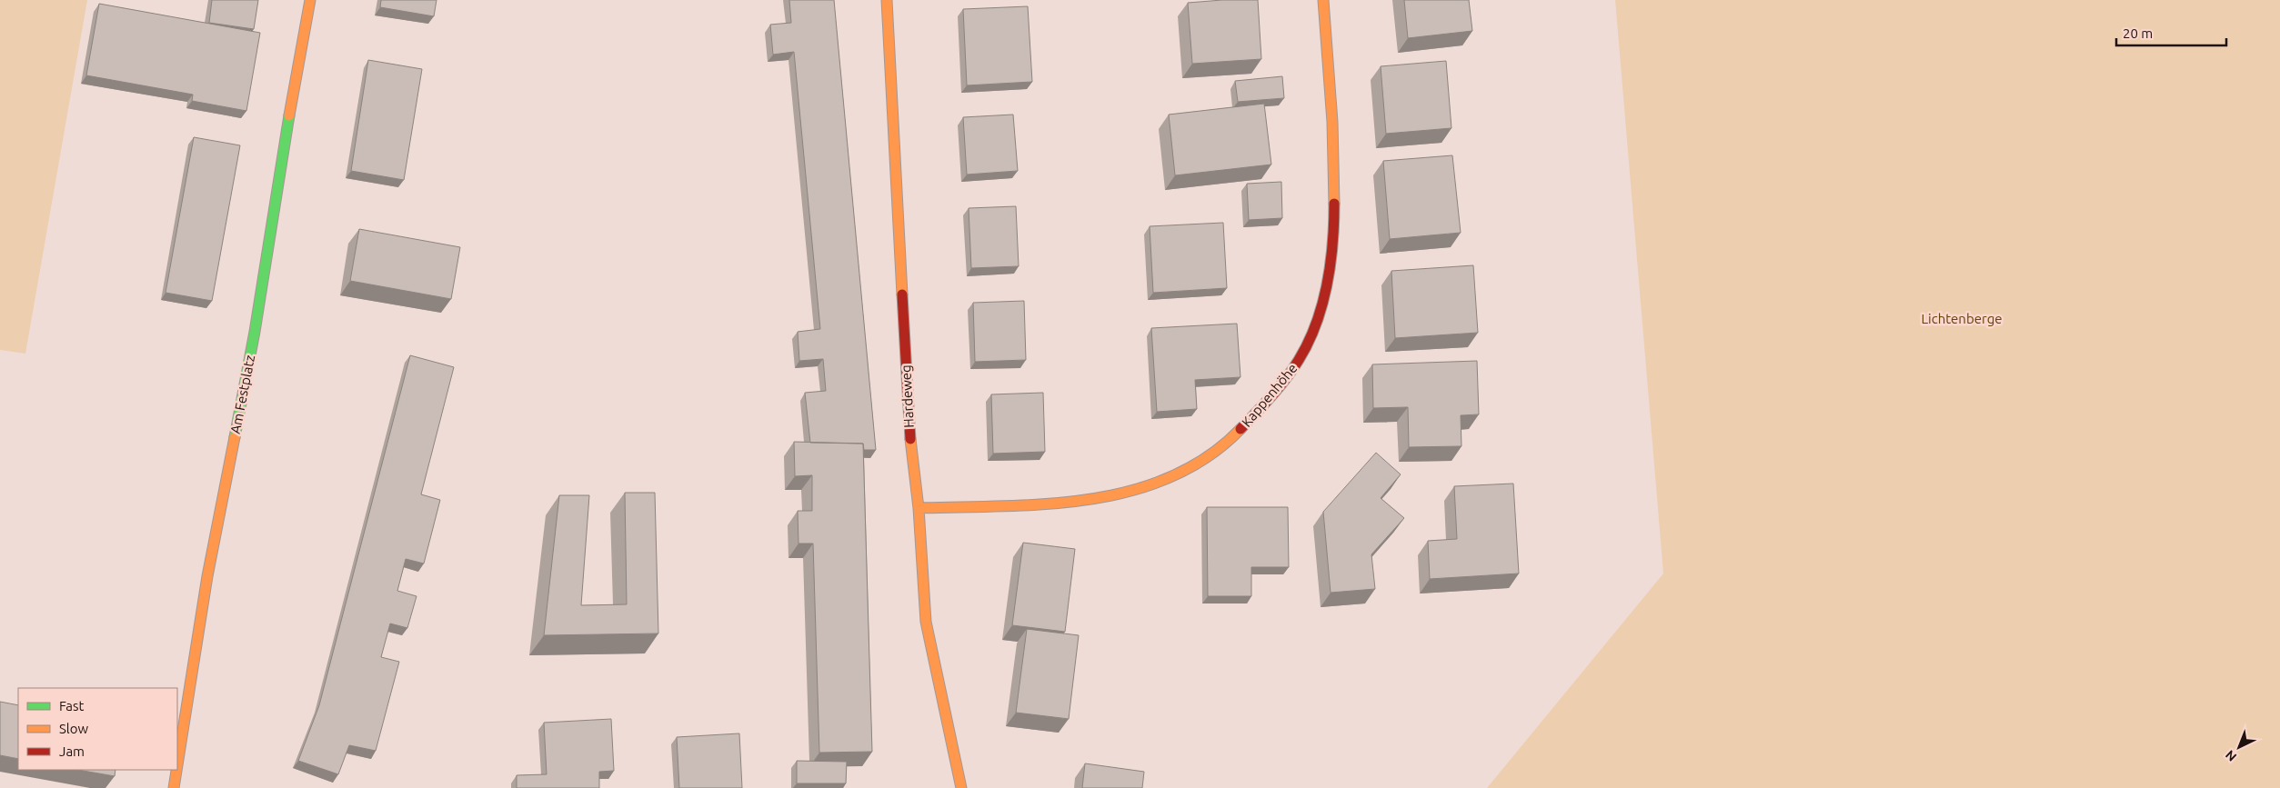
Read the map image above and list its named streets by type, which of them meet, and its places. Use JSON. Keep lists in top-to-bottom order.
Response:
{
  "streets": {
    "street": ["Am Festplatz", "Kappenhöhe", "Hardeweg"]
  },
  "crossings": [
    ["Kappenhöhe", "Hardeweg"]
  ],
  "parks": ["Lichtenberge"],
  "legend": ["Fast", "Slow", "Jam"],
  "scale_bar": "20 m",
  "north": "bottom left"
}
